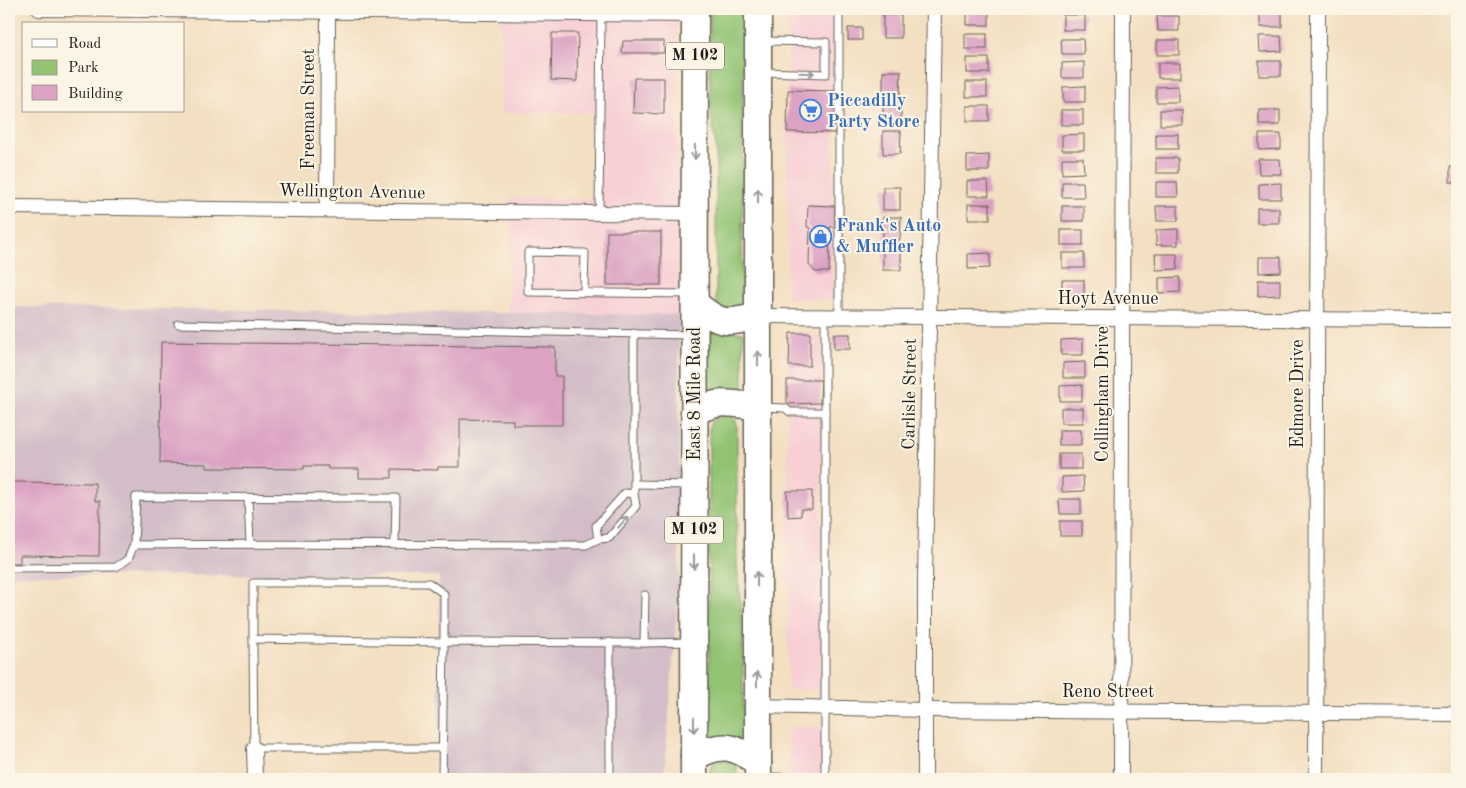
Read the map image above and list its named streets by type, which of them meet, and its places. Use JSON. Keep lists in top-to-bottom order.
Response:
{
  "streets": {
    "highway": ["M 102", "East 8 Mile Road"],
    "street": [
      "Freeman Street",
      "Wellington Avenue",
      "Hoyt Avenue",
      "Carlisle Street",
      "Collingham Drive",
      "Edmore Drive",
      "Reno Street"
    ]
  },
  "crossings": [
    ["Freeman Street", "Wellington Avenue"],
    ["Wellington Avenue", "East 8 Mile Road"],
    ["Hoyt Avenue", "Carlisle Street"],
    ["Hoyt Avenue", "Collingham Drive"],
    ["Hoyt Avenue", "Edmore Drive"],
    ["Carlisle Street", "Reno Street"],
    ["Collingham Drive", "Reno Street"],
    ["Edmore Drive", "Reno Street"]
  ],
  "places": {
    "supermarket": ["Piccadilly Party Store"],
    "shop": ["Frank's Auto & Muffler"]
  },
  "legend": ["Road", "Park", "Building"]
}
